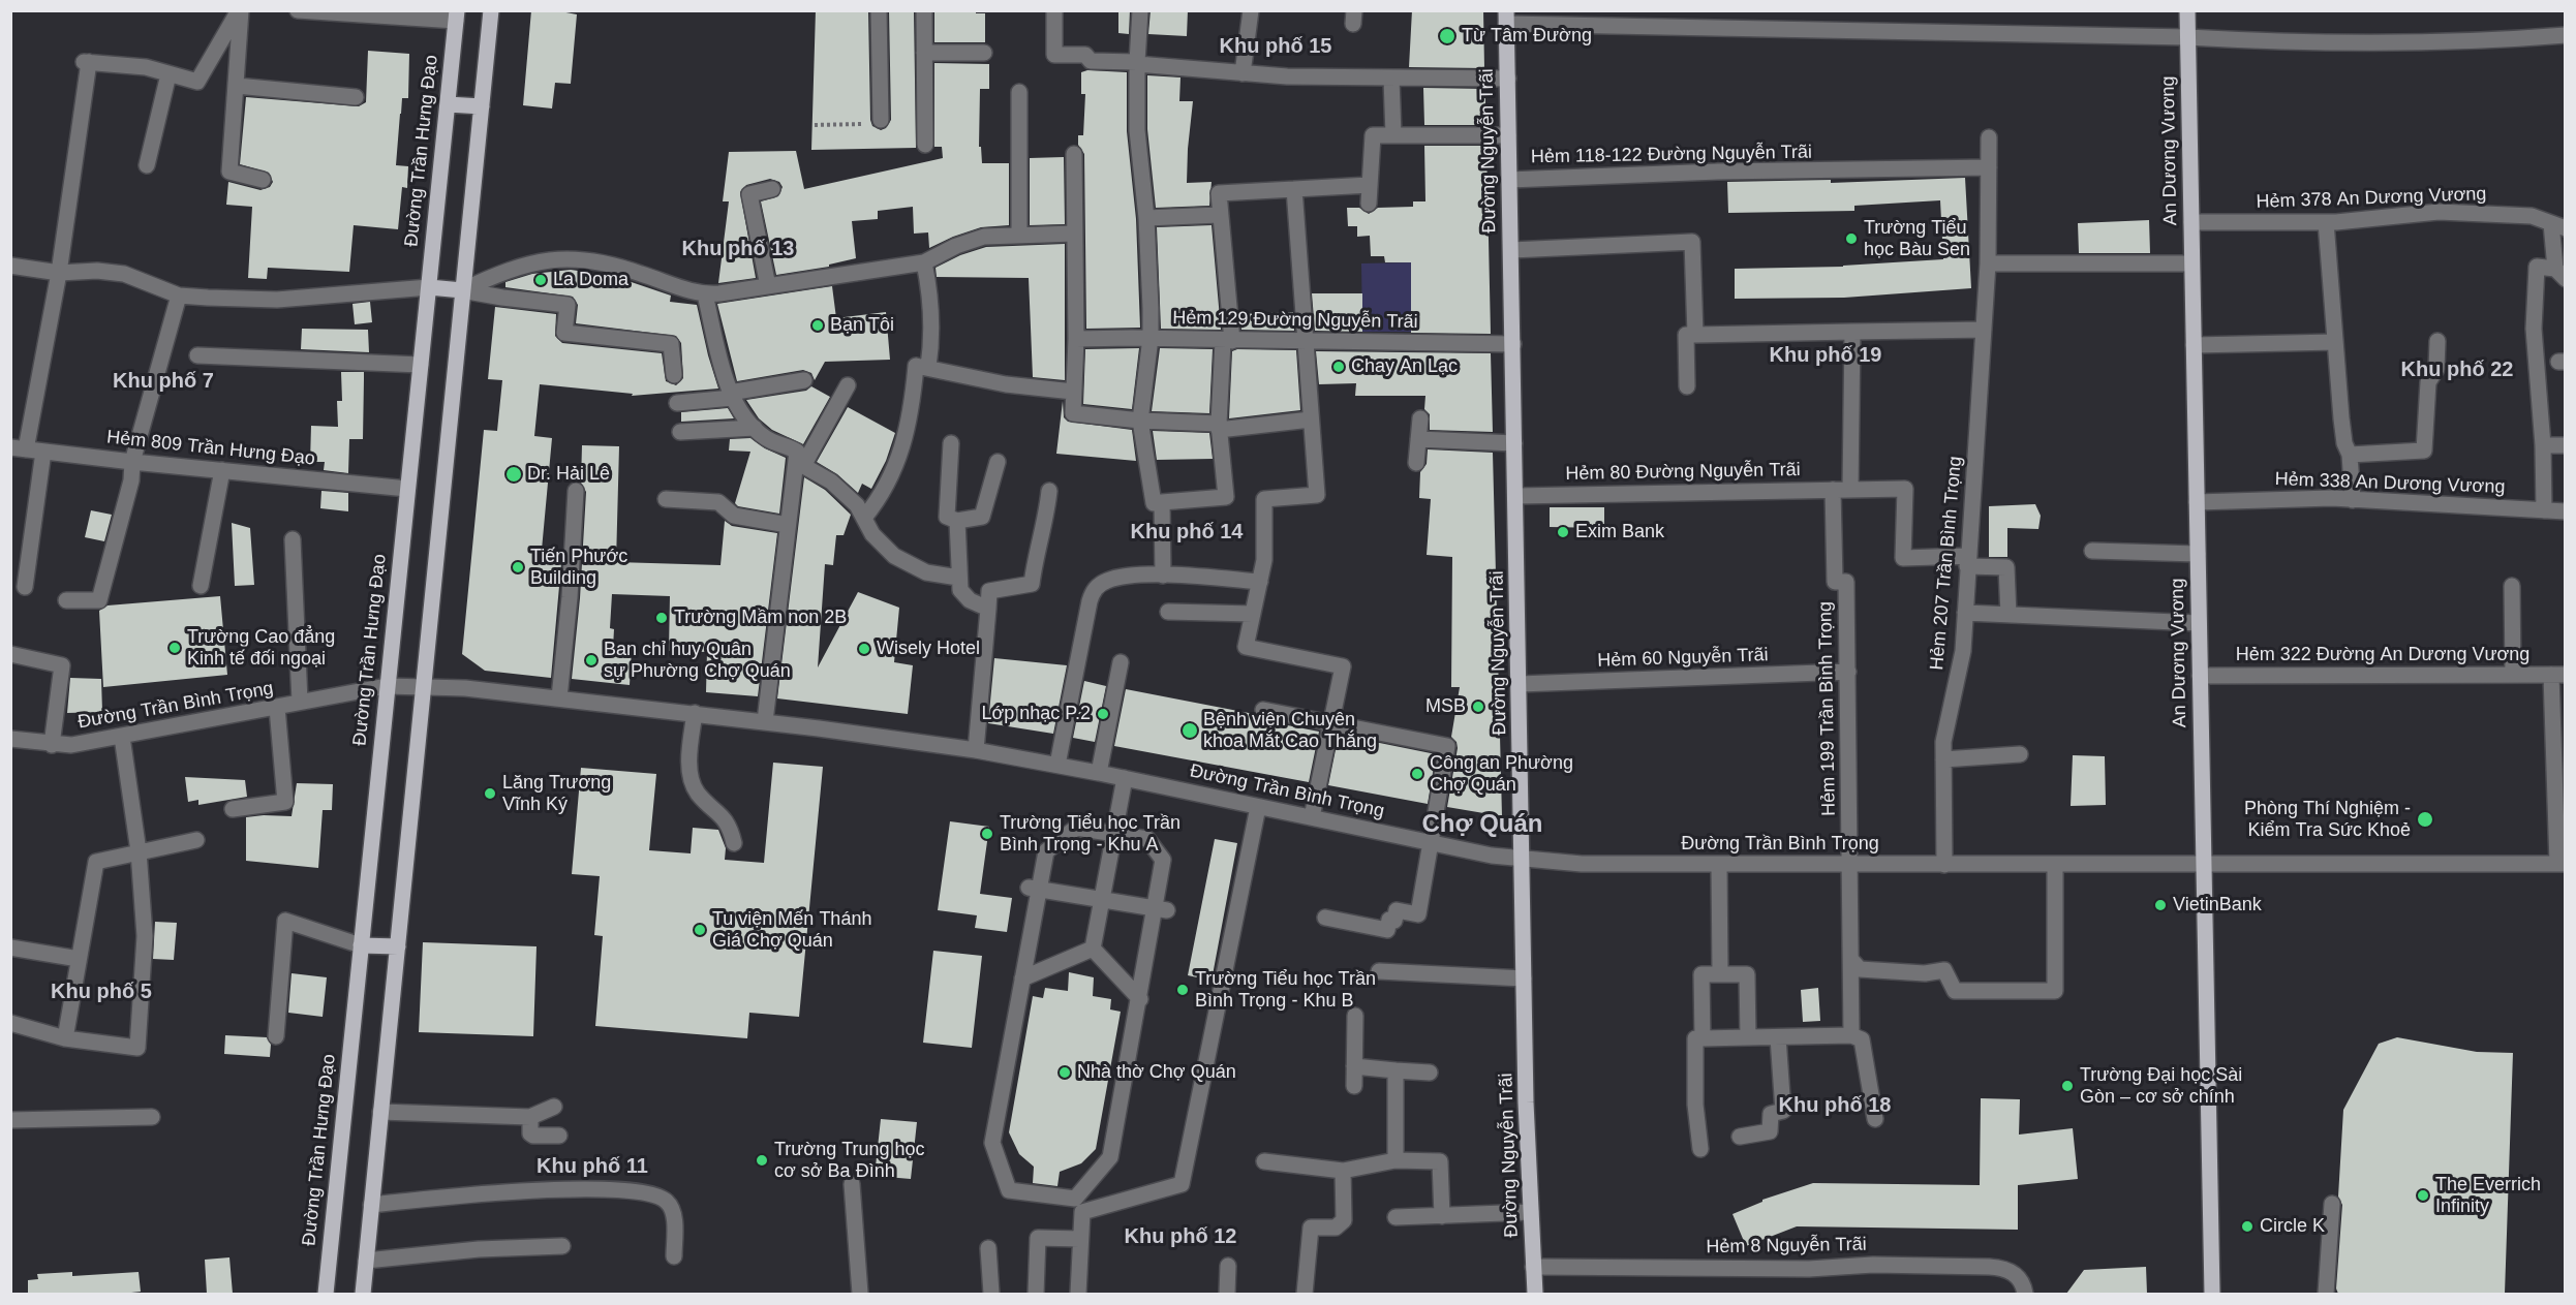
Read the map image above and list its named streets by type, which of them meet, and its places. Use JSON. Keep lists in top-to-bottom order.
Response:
{
  "streets": {
    "main road": ["Đường Trần Hưng Đạo", "Đường Nguyễn Trãi", "An Dương Vương"],
    "street": [
      "Hẻm 118-122 Đường Nguyễn Trãi",
      "Hẻm 378 An Dương Vương",
      "Hẻm 129 Đường Nguyễn Trãi",
      "Hẻm 809 Trần Hưng Đạo",
      "Hẻm 80 Đường Nguyễn Trãi",
      "Hẻm 338 An Dương Vương",
      "Hẻm 207 Trần Bình Trọng",
      "Hẻm 322 Đường An Dương Vương",
      "Hẻm 60 Nguyễn Trãi",
      "Đường Trần Bình Trọng",
      "Hẻm 199 Trần Bình Trọng",
      "Hẻm 8 Nguyễn Trãi"
    ]
  },
  "crossings": [
    ["Đường Trần Hưng Đạo", "Hẻm 809 Trần Hưng Đạo"],
    ["Đường Trần Hưng Đạo", "Đường Trần Bình Trọng"],
    ["Đường Nguyễn Trãi", "Hẻm 118-122 Đường Nguyễn Trãi"],
    ["Đường Nguyễn Trãi", "Hẻm 129 Đường Nguyễn Trãi"],
    ["Đường Nguyễn Trãi", "Hẻm 80 Đường Nguyễn Trãi"],
    ["Đường Nguyễn Trãi", "Hẻm 60 Nguyễn Trãi"],
    ["Đường Nguyễn Trãi", "Đường Trần Bình Trọng"],
    ["Đường Nguyễn Trãi", "Hẻm 8 Nguyễn Trãi"],
    ["An Dương Vương", "Hẻm 378 An Dương Vương"],
    ["An Dương Vương", "Hẻm 338 An Dương Vương"],
    ["An Dương Vương", "Hẻm 322 Đường An Dương Vương"],
    ["An Dương Vương", "Đường Trần Bình Trọng"],
    ["Hẻm 118-122 Đường Nguyễn Trãi", "Hẻm 207 Trần Bình Trọng"],
    ["Hẻm 80 Đường Nguyễn Trãi", "Hẻm 207 Trần Bình Trọng"],
    ["Hẻm 80 Đường Nguyễn Trãi", "Hẻm 199 Trần Bình Trọng"],
    ["Hẻm 207 Trần Bình Trọng", "Đường Trần Bình Trọng"],
    ["Hẻm 60 Nguyễn Trãi", "Hẻm 199 Trần Bình Trọng"],
    ["Đường Trần Bình Trọng", "Hẻm 199 Trần Bình Trọng"]
  ],
  "districts": [
    "Khu phố 15",
    "Khu phố 13",
    "Khu phố 19",
    "Khu phố 22",
    "Khu phố 7",
    "Khu phố 14",
    "Chợ Quán",
    "Khu phố 5",
    "Khu phố 18",
    "Khu phố 11",
    "Khu phố 12"
  ],
  "places": [
    "Từ Tâm Đường",
    "Trường Tiểu học Bàu Sen",
    "La Doma",
    "Bạn Tôi",
    "Chay An Lạc",
    "Dr. Hải Lê",
    "Exim Bank",
    "Tiến Phước Building",
    "Trường Mầm non 2B",
    "Trường Cao đẳng Kinh tế đối ngoại",
    "Wisely Hotel",
    "Ban chỉ huy Quân sự Phường Chợ Quán",
    "MSB",
    "Lớp nhạc P.2",
    "Bệnh viện Chuyên khoa Mắt Cao Thắng",
    "Công an Phường Chợ Quán",
    "Lăng Trương Vĩnh Ký",
    "Phòng Thí Nghiệm - Kiểm Tra Sức Khoẻ",
    "Trường Tiểu học Trần Bình Trọng - Khu A",
    "VietinBank",
    "Tu viện Mến Thánh Giá Chợ Quán",
    "Trường Tiểu học Trần Bình Trọng - Khu B",
    "Nhà thờ Chợ Quán",
    "Trường Đại học Sài Gòn – cơ sở chính",
    "Trường Trung học cơ sở Ba Đình",
    "The Everrich Infinity",
    "Circle K"
  ]
}
